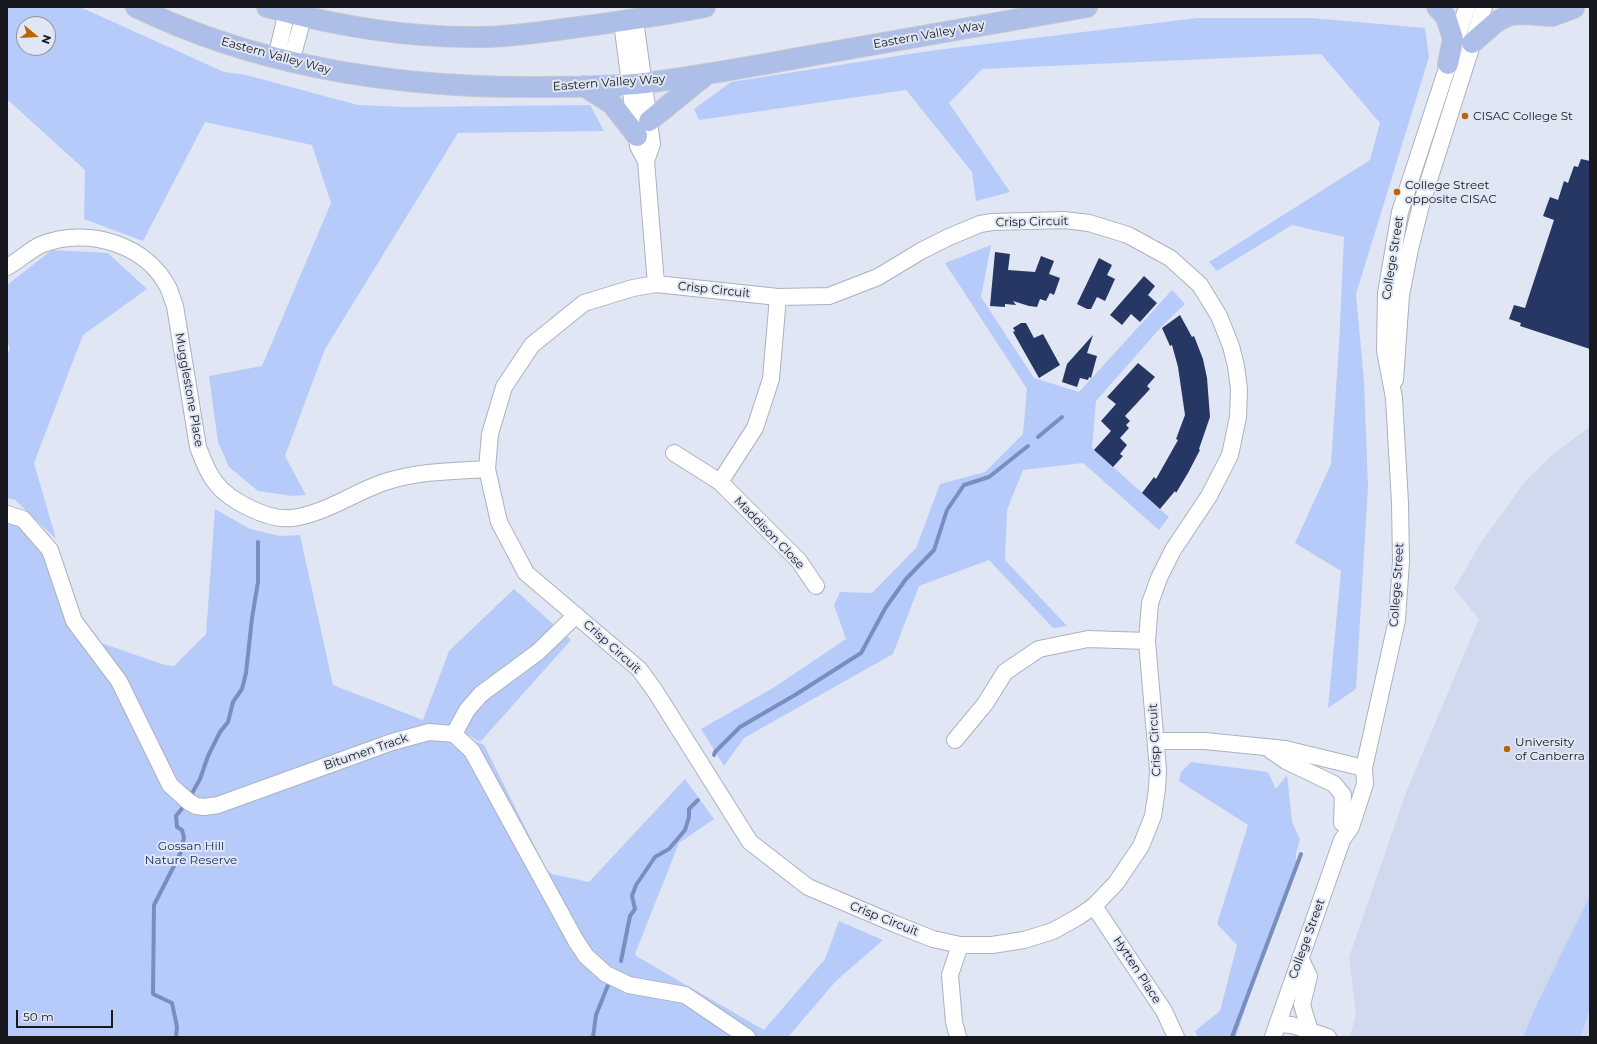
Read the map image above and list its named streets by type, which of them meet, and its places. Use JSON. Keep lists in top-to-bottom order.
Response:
{
  "streets": {
    "main road": ["Eastern Valley Way"],
    "street": [
      "Crisp Circuit",
      "College Street",
      "Mugglestone Place",
      "Maddison Close",
      "Bitumen Track",
      "Hytten Place"
    ]
  },
  "crossings": [
    ["Crisp Circuit", "Mugglestone Place"],
    ["Crisp Circuit", "Hytten Place"]
  ],
  "parks": ["Gossan Hill Nature Reserve"],
  "places": ["CISAC College St", "College Street opposite CISAC", "University of Canberra"],
  "scale_bar": "50 m",
  "north": "right"
}
